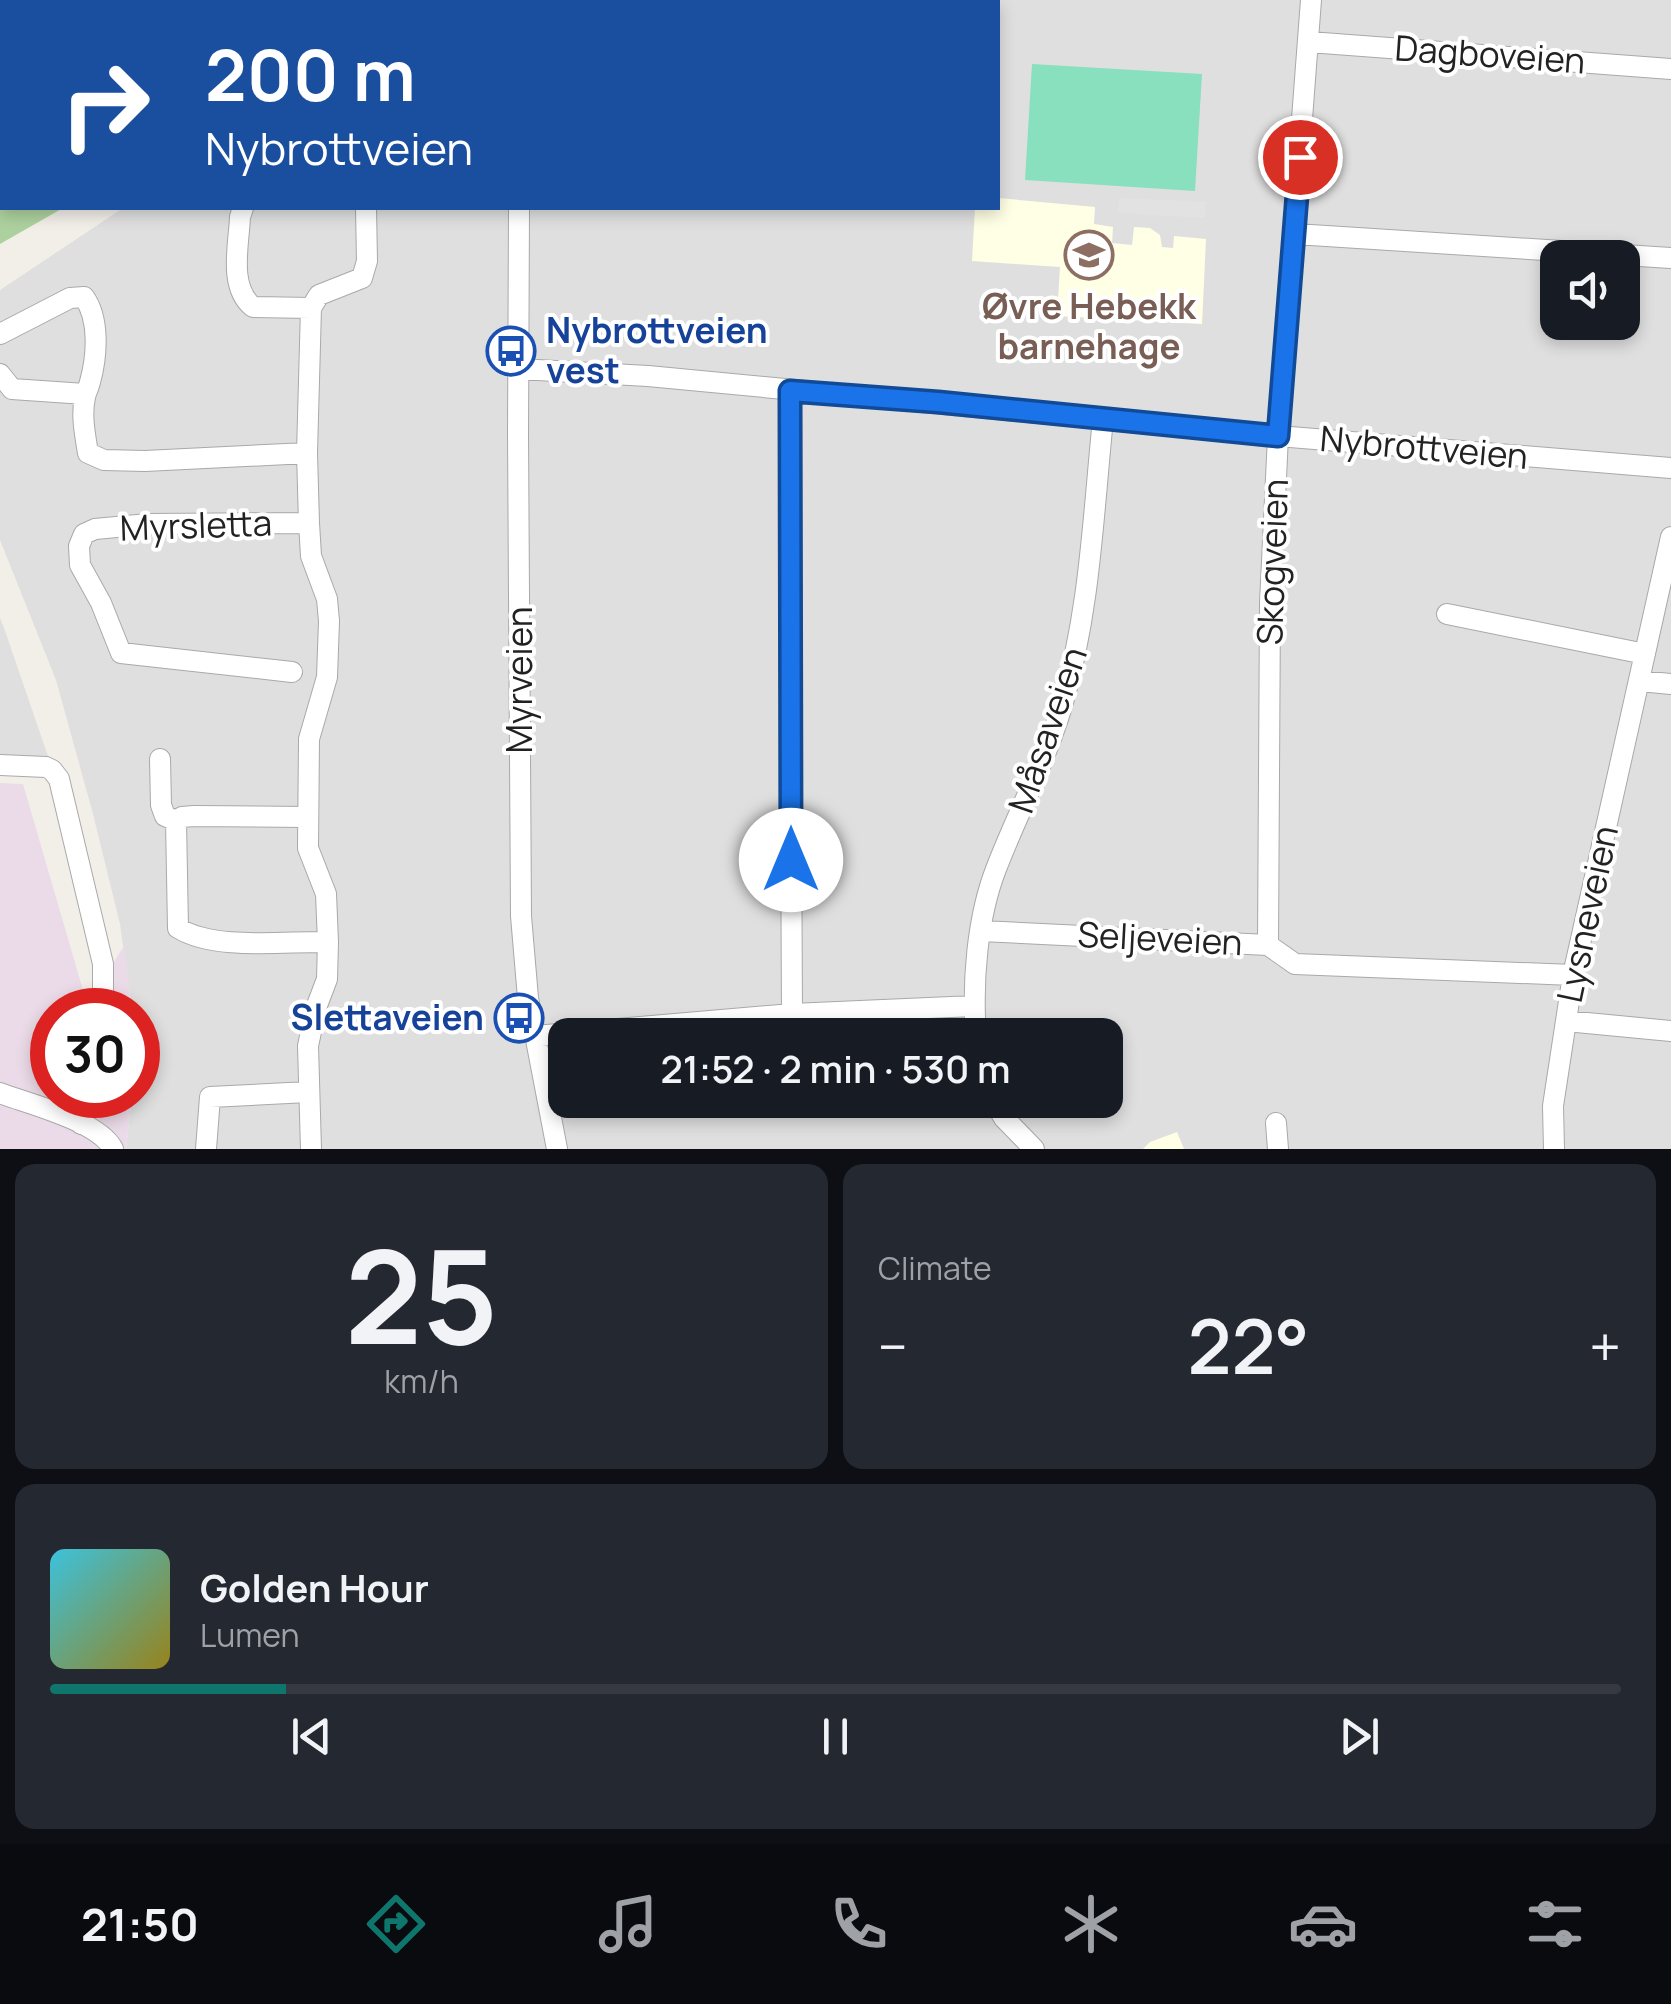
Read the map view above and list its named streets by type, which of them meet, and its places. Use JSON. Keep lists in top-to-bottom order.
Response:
{
  "streets": {
    "street": [
      "Dagboveien",
      "Nybrottveien",
      "Myrsletta",
      "Skogveien",
      "Myrveien",
      "Måsaveien",
      "Lysneveien",
      "Seljeveien"
    ]
  },
  "crossings": [
    ["Dagboveien", "Skogveien"],
    ["Nybrottveien", "Skogveien"],
    ["Nybrottveien", "Myrveien"],
    ["Nybrottveien", "Måsaveien"],
    ["Skogveien", "Seljeveien"],
    ["Måsaveien", "Seljeveien"],
    ["Lysneveien", "Seljeveien"]
  ],
  "places": {
    "school or university": ["Øvre Hebekk barnehage"],
    "bus stop": ["Nybrottveien vest", "Slettaveien"]
  },
  "page": {
    "turn": ["200 m", "Nybrottveien"],
    "limit": "30",
    "trip": "21:52 · 2 min · 530 m",
    "tile": [
      ["25", "km/h"],
      "Climate"
    ],
    "heat": ["−", "22°", "+"],
    "song": ["Golden Hour", "Lumen"],
    "tabs": "21:50"
  }
}
